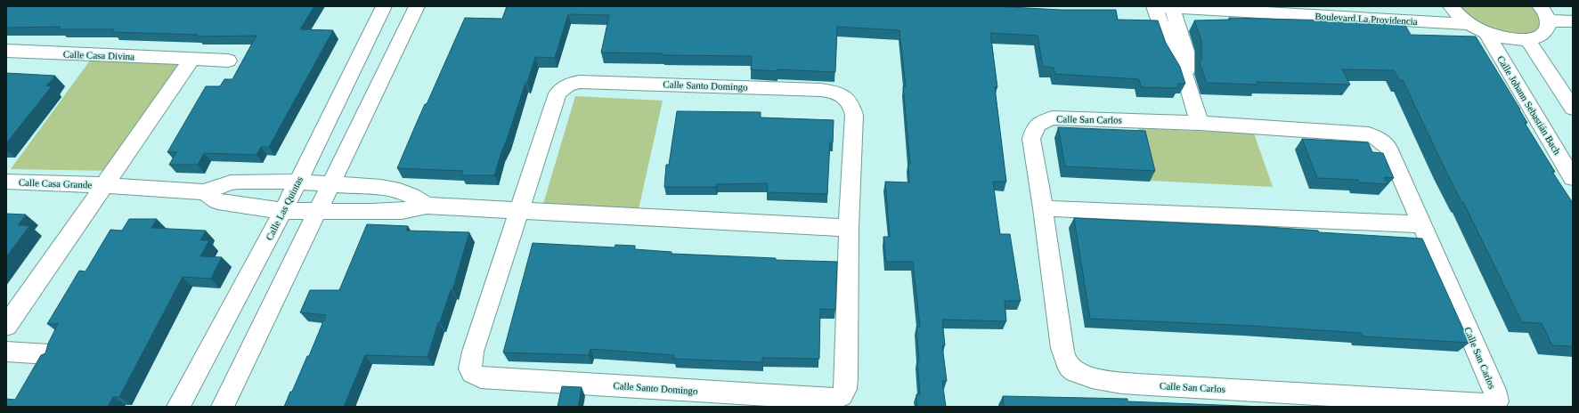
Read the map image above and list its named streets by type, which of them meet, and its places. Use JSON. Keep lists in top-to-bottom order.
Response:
{
  "streets": {
    "street": [
      "Boulevard La Providencia",
      "Calle Casa Divina",
      "Calle Santo Domingo",
      "Calle Johann Sebastián Bach",
      "Calle San Carlos",
      "Calle Casa Grande",
      "Calle Las Quintas"
    ]
  }
}
